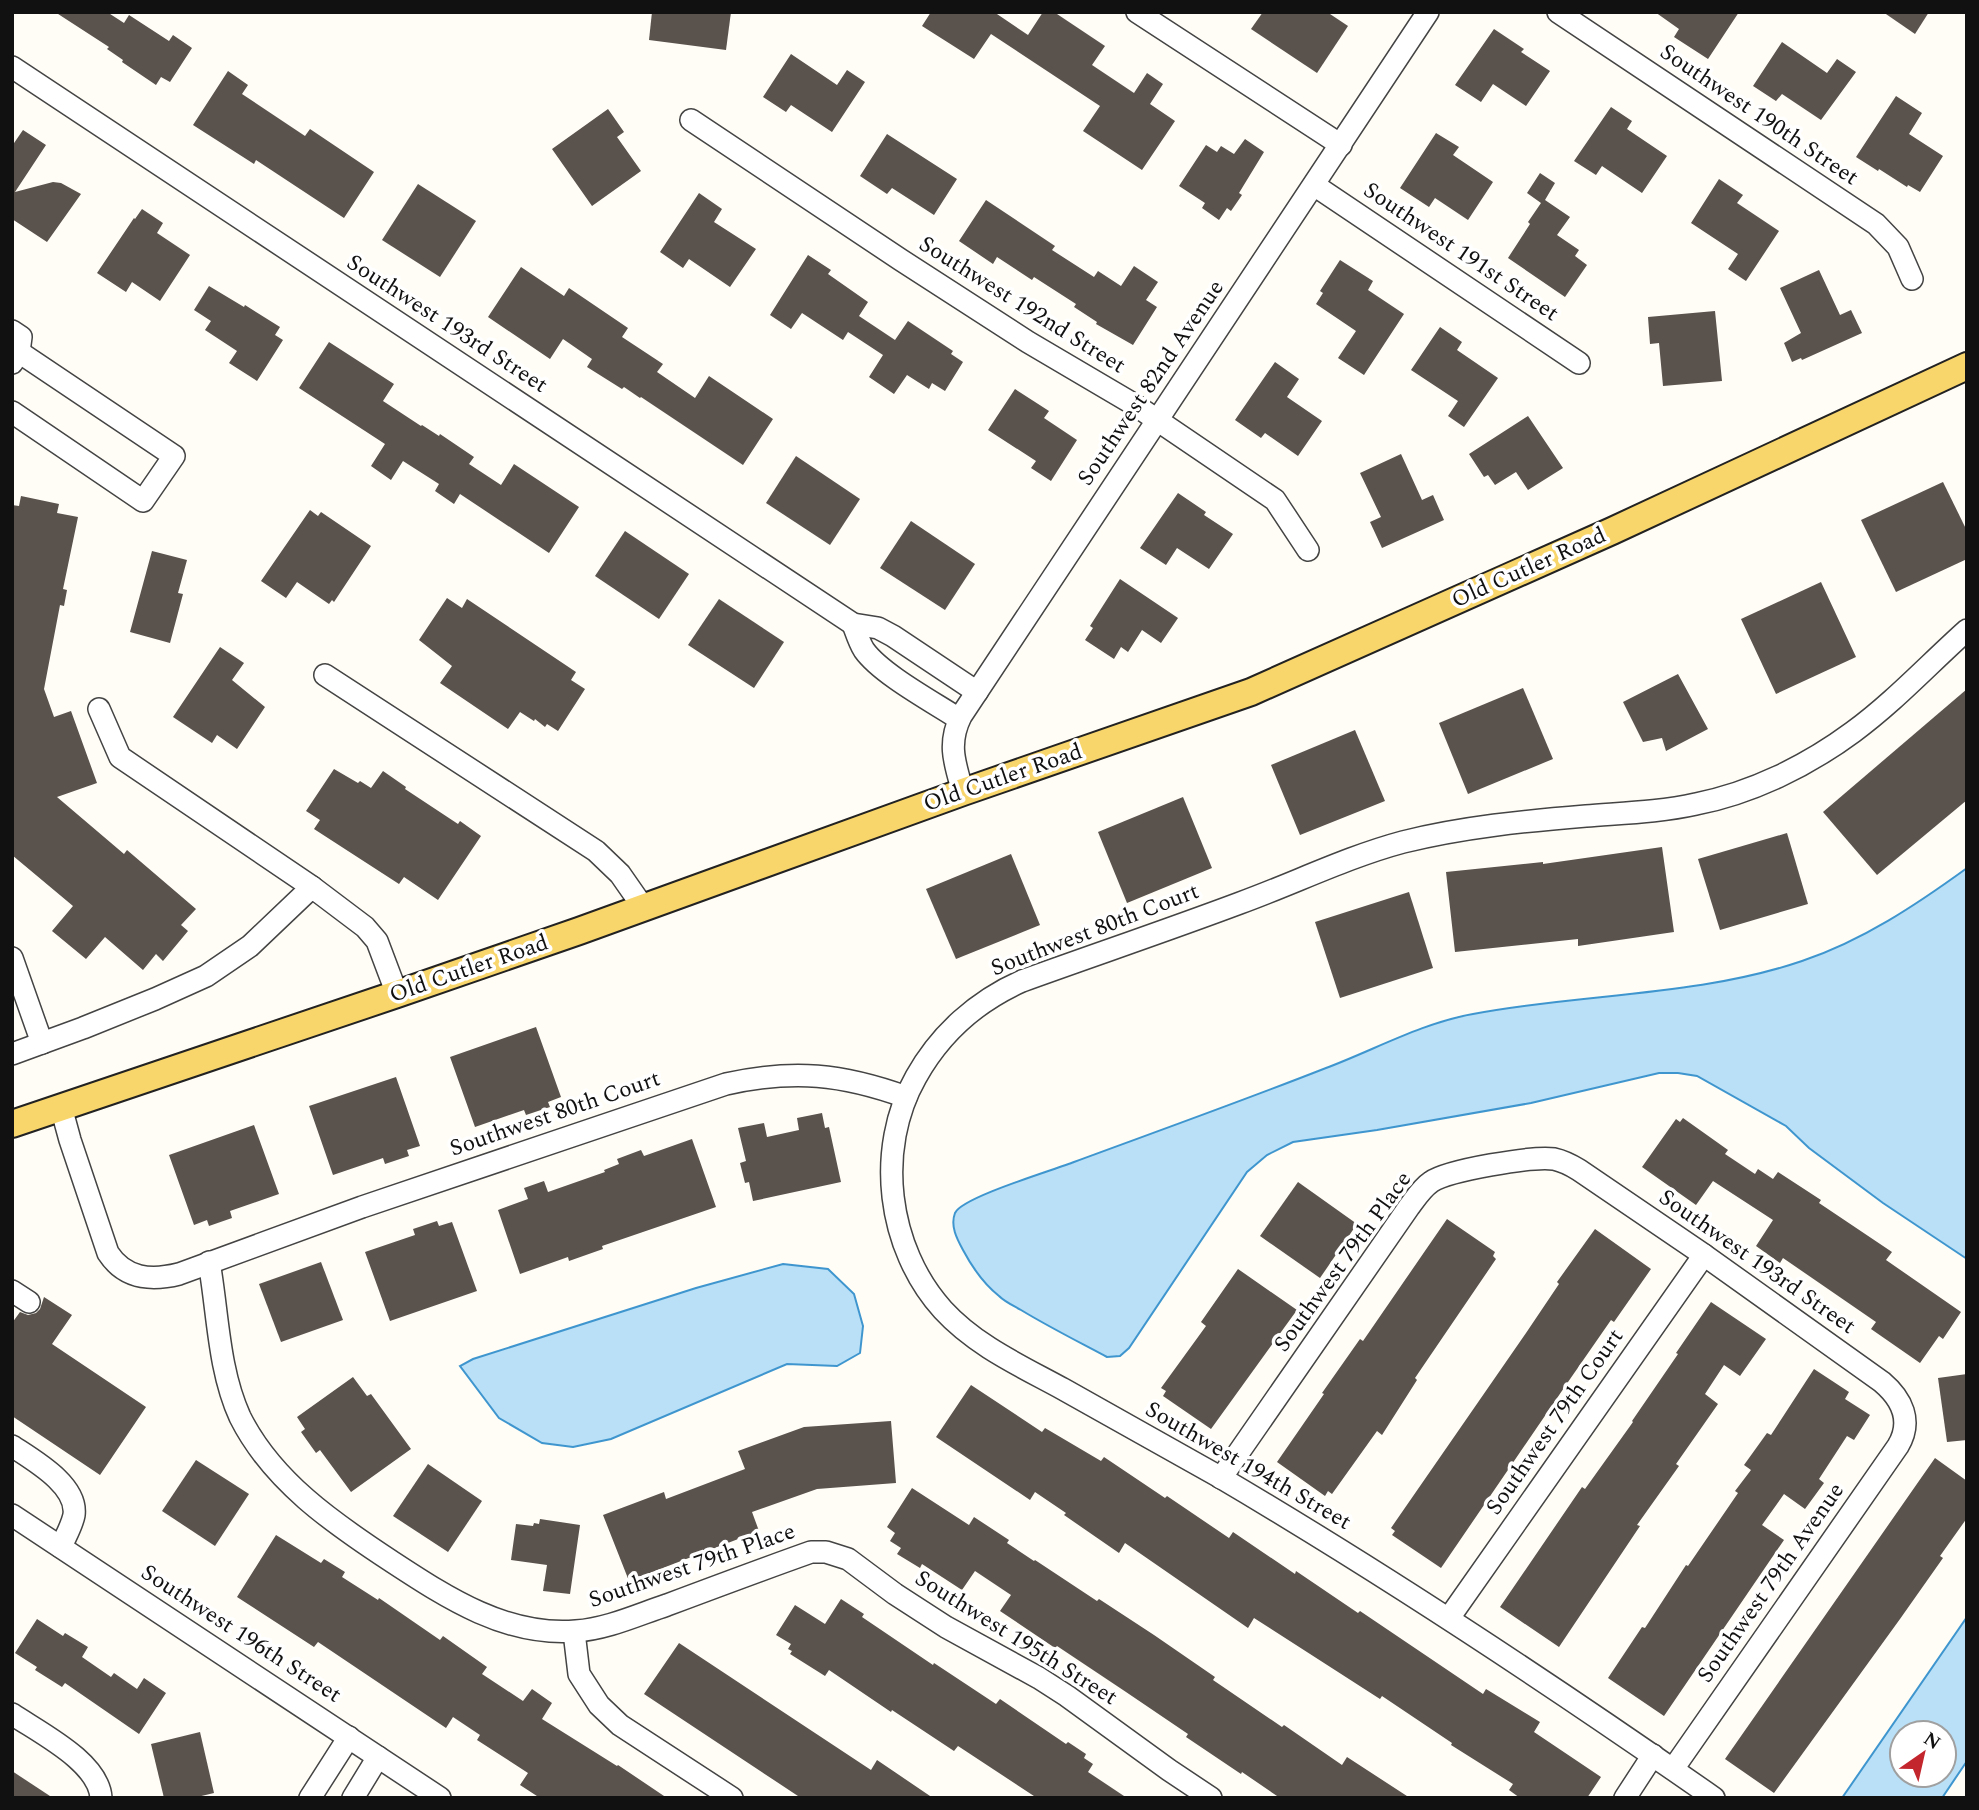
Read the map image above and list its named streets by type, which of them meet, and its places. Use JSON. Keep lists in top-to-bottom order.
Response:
{
  "streets": {
    "main road": ["Old Cutler Road"],
    "street": [
      "Southwest 190th Street",
      "Southwest 191st Street",
      "Southwest 192nd Street",
      "Southwest 193rd Street",
      "Southwest 82nd Avenue",
      "Southwest 80th Court",
      "Southwest 79th Place",
      "Southwest 79th Court",
      "Southwest 194th Street",
      "Southwest 79th Avenue",
      "Southwest 196th Street",
      "Southwest 195th Street"
    ]
  },
  "crossings": [
    ["Southwest 191st Street", "Southwest 82nd Avenue"],
    ["Southwest 192nd Street", "Southwest 82nd Avenue"],
    ["Southwest 193rd Street", "Southwest 82nd Avenue"],
    ["Southwest 193rd Street", "Southwest 79th Place"],
    ["Southwest 193rd Street", "Southwest 79th Court"],
    ["Southwest 193rd Street", "Southwest 79th Avenue"],
    ["Southwest 82nd Avenue", "Old Cutler Road"],
    ["Old Cutler Road", "Southwest 80th Court"],
    ["Southwest 80th Court", "Southwest 79th Place"],
    ["Southwest 80th Court", "Southwest 194th Street"],
    ["Southwest 79th Place", "Southwest 194th Street"],
    ["Southwest 79th Place", "Southwest 195th Street"],
    ["Southwest 79th Court", "Southwest 194th Street"],
    ["Southwest 194th Street", "Southwest 79th Avenue"]
  ],
  "north": "top right"
}
